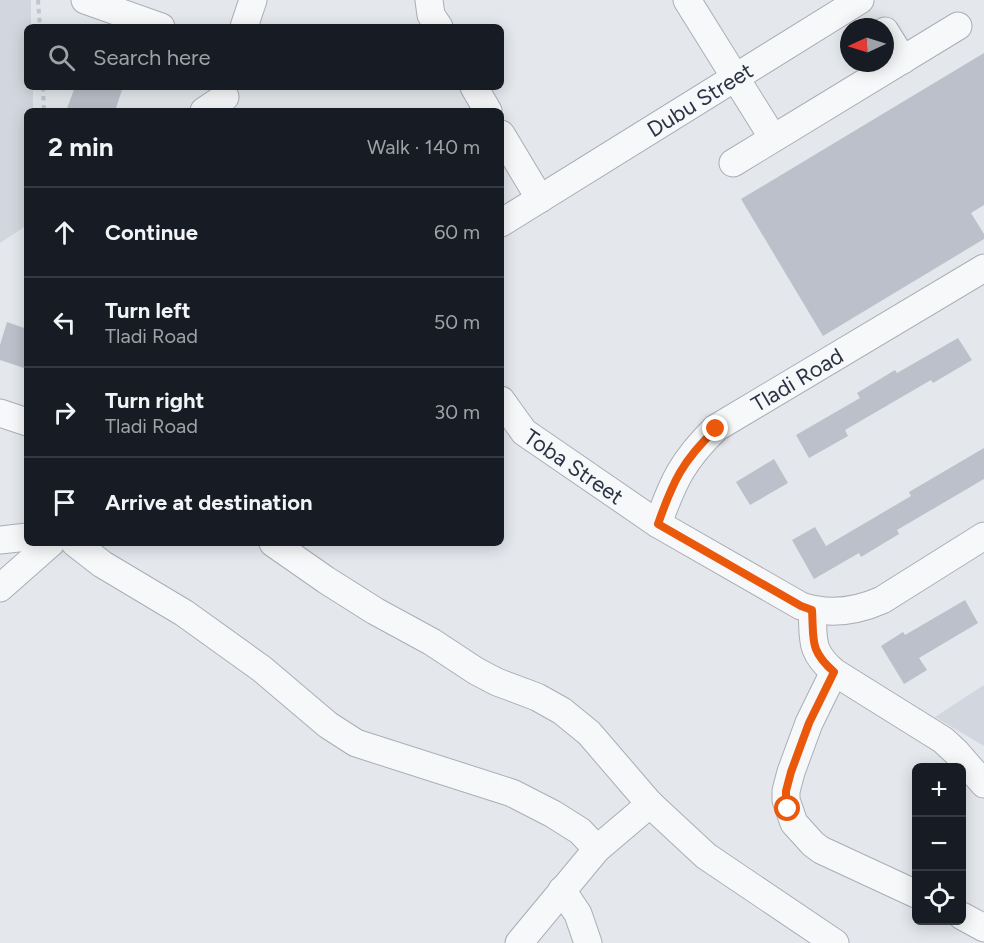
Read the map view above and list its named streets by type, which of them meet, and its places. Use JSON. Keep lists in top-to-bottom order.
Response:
{
  "streets": {
    "street": ["Dubu Street", "Tladi Road", "Toba Street"]
  },
  "crossings": [
    ["Tladi Road", "Toba Street"]
  ],
  "north": "left",
  "page": {
    "search": "Search here",
    "heading": ["2 min", "Walk · 140 m"],
    "list": [
      ["Continue", "60 m"],
      ["Turn left", "Tladi Road", "50 m"],
      ["Turn right", "Tladi Road", "30 m"],
      "Arrive at destination"
    ],
    "map_buttons": ["+", "−"]
  }
}
